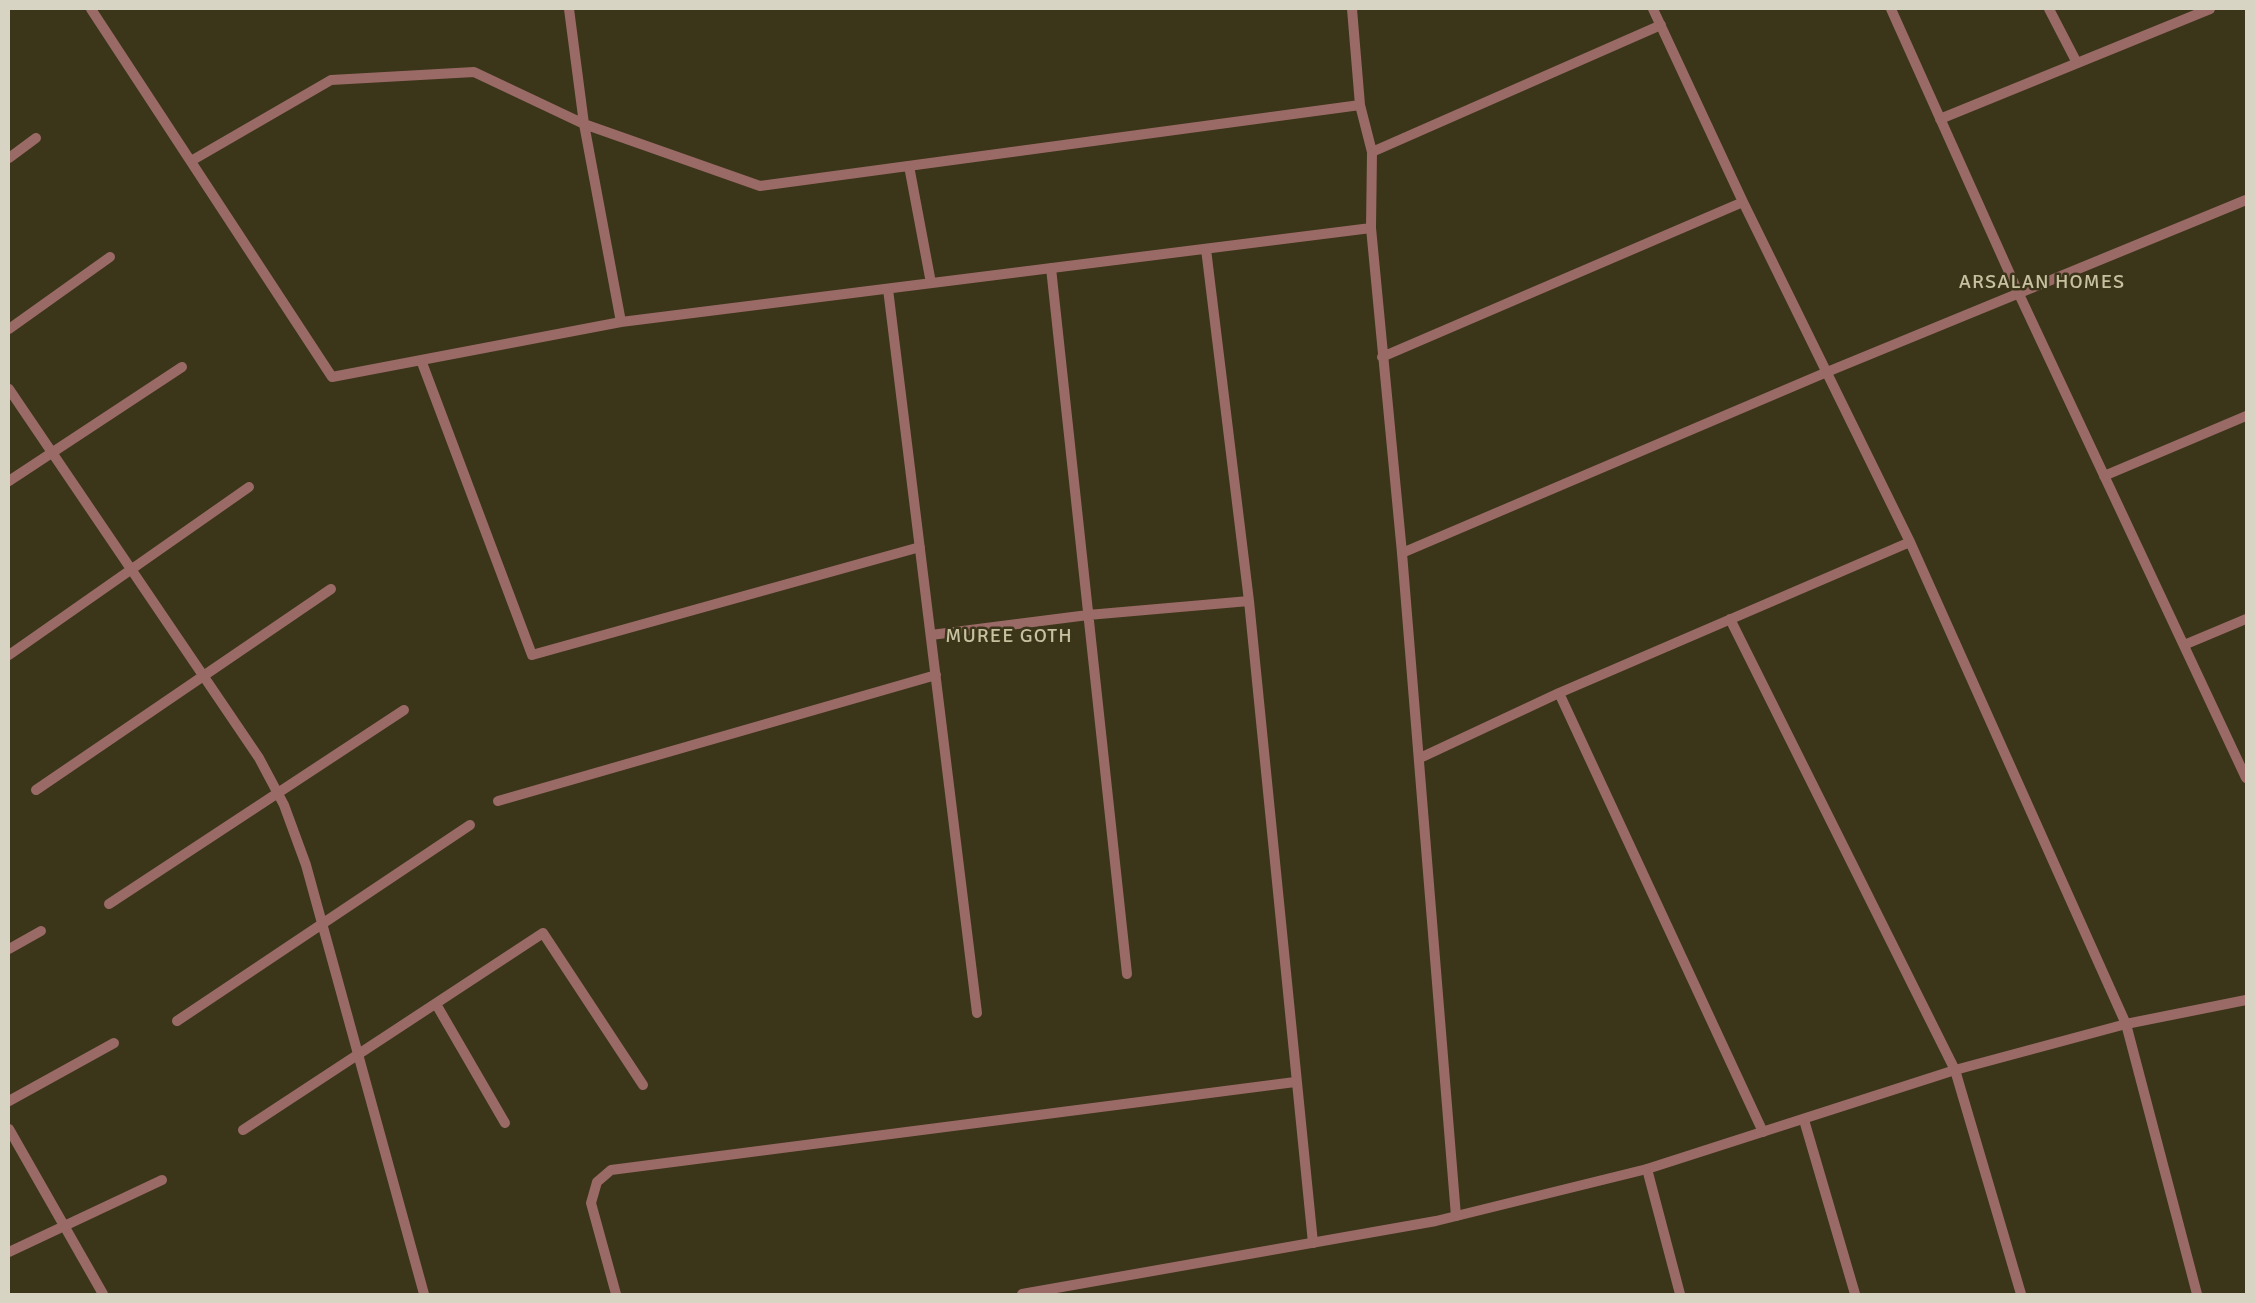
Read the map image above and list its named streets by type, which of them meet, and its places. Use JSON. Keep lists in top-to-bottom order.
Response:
{
  "districts": ["ARSALAN HOMES", "MUREE GOTH"]
}
